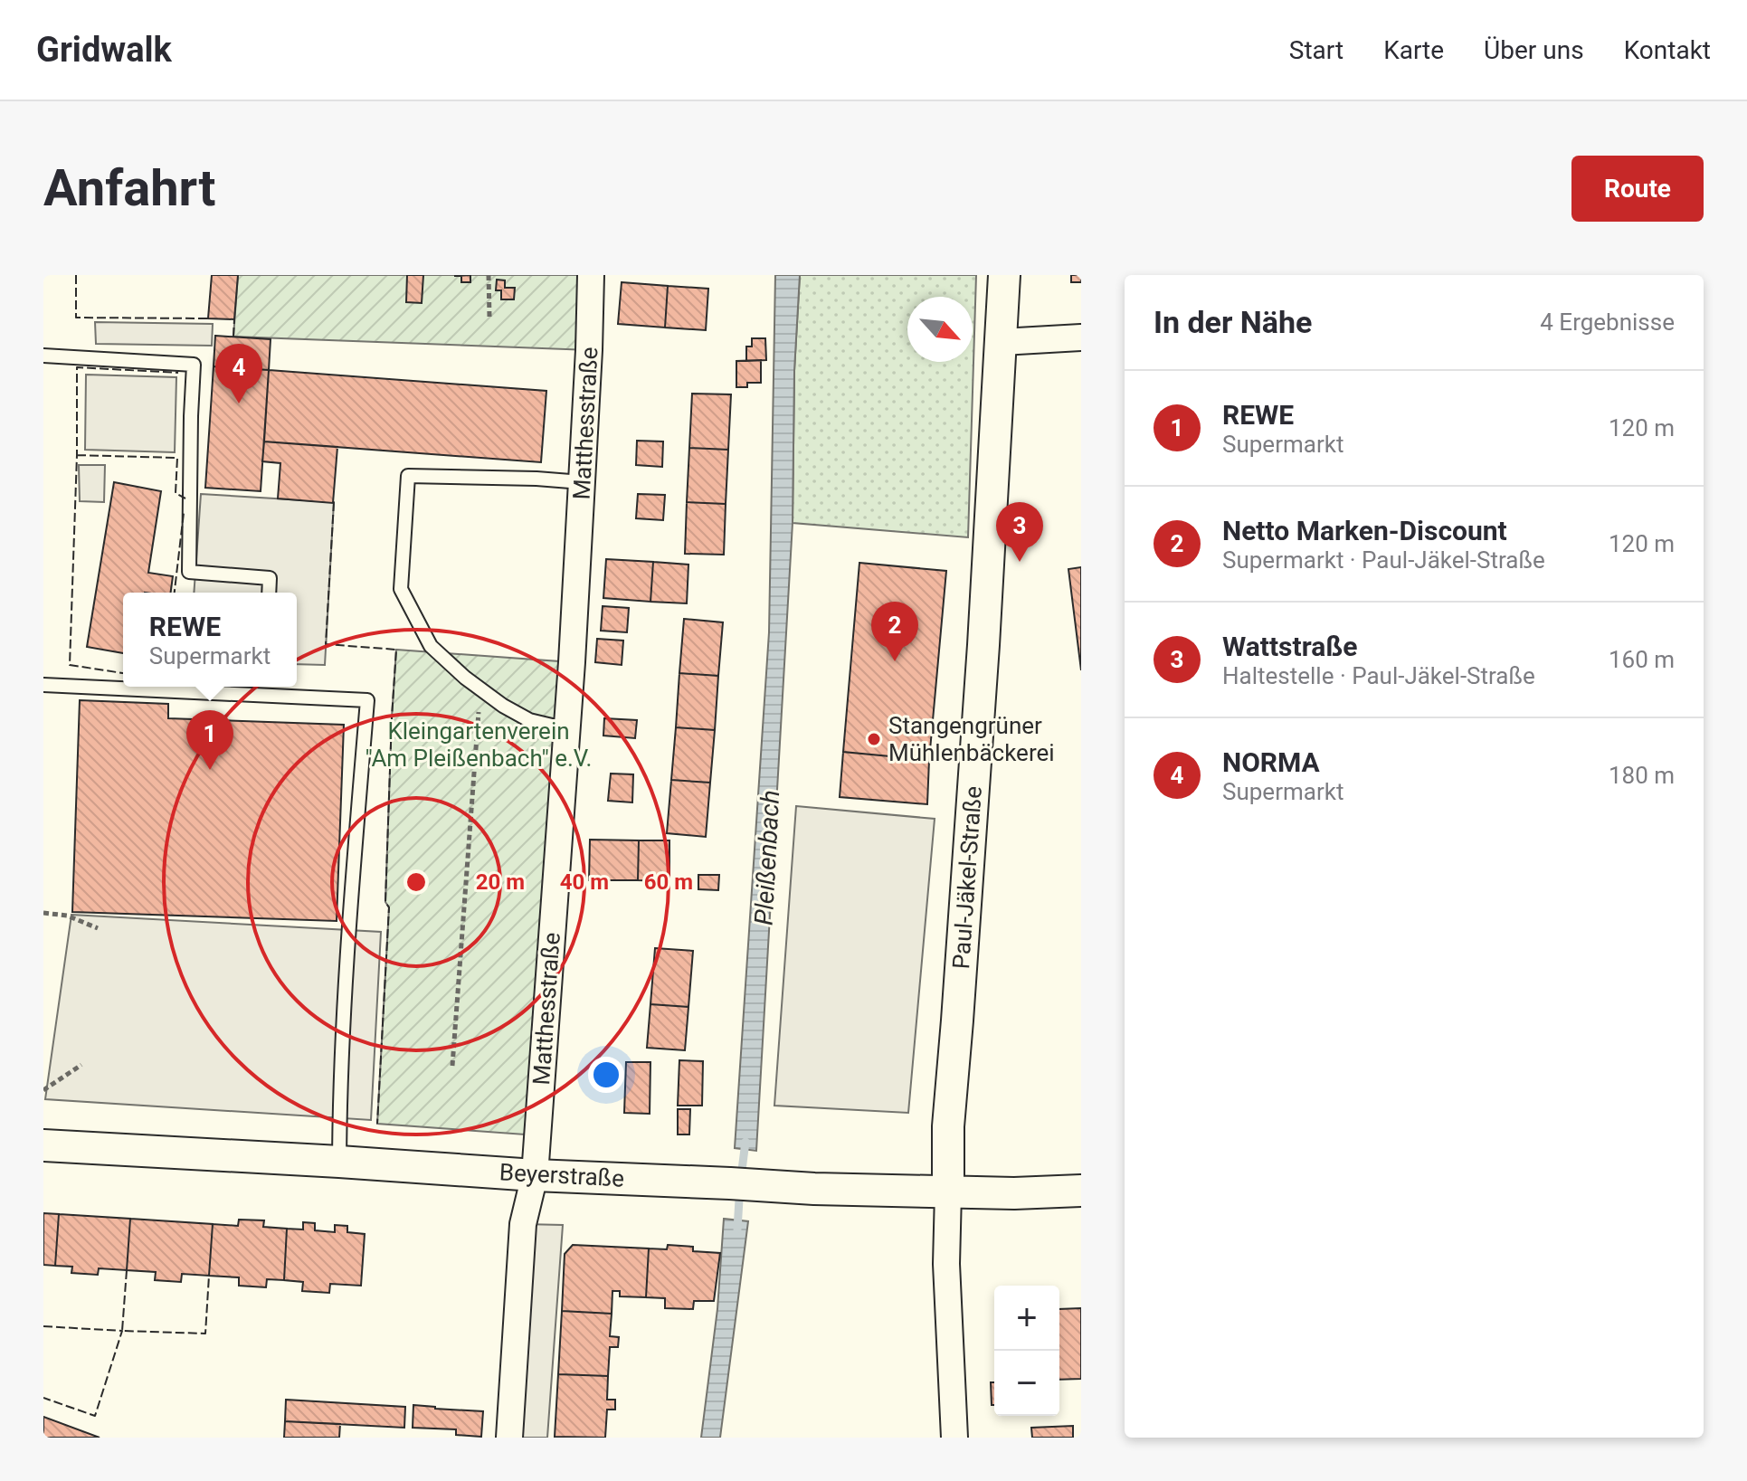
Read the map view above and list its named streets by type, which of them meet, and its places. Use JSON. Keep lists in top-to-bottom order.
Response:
{
  "streets": {
    "street": ["Matthesstraße", "Paul-Jäkel-Straße", "Beyerstraße"]
  },
  "crossings": [
    ["Matthesstraße", "Beyerstraße"],
    ["Paul-Jäkel-Straße", "Beyerstraße"]
  ],
  "water": ["Pleißenbach"],
  "parks": ["Kleingartenverein \"Am Pleißenbach\" e.V."],
  "places": ["Stangengrüner Mühlenbäckerei"],
  "north": "bottom right",
  "page": {
    "header": "Gridwalk",
    "nav": [
      "Start",
      "Karte",
      "Über uns",
      "Kontakt"
    ],
    "buttons": "Route",
    "title": "Anfahrt",
    "heading": ["In der Nähe", "4 Ergebnisse"],
    "pins": [
      "4",
      "3",
      "2",
      "1"
    ],
    "list": [
      {
        "mark": "1",
        "name": "REWE",
        "note": "Supermarkt",
        "value": "120 m"
      },
      {
        "mark": "2",
        "name": "Netto Marken-Discount",
        "note": "Supermarkt · Paul-Jäkel-Straße",
        "value": "120 m"
      },
      {
        "mark": "3",
        "name": "Wattstraße",
        "note": "Haltestelle · Paul-Jäkel-Straße",
        "value": "160 m"
      },
      {
        "mark": "4",
        "name": "NORMA",
        "note": "Supermarkt",
        "value": "180 m"
      }
    ],
    "popup": ["REWE", "Supermarkt"],
    "map_buttons": ["+", "−"]
  },
  "rings": ["20 m", "40 m", "60 m"]
}
